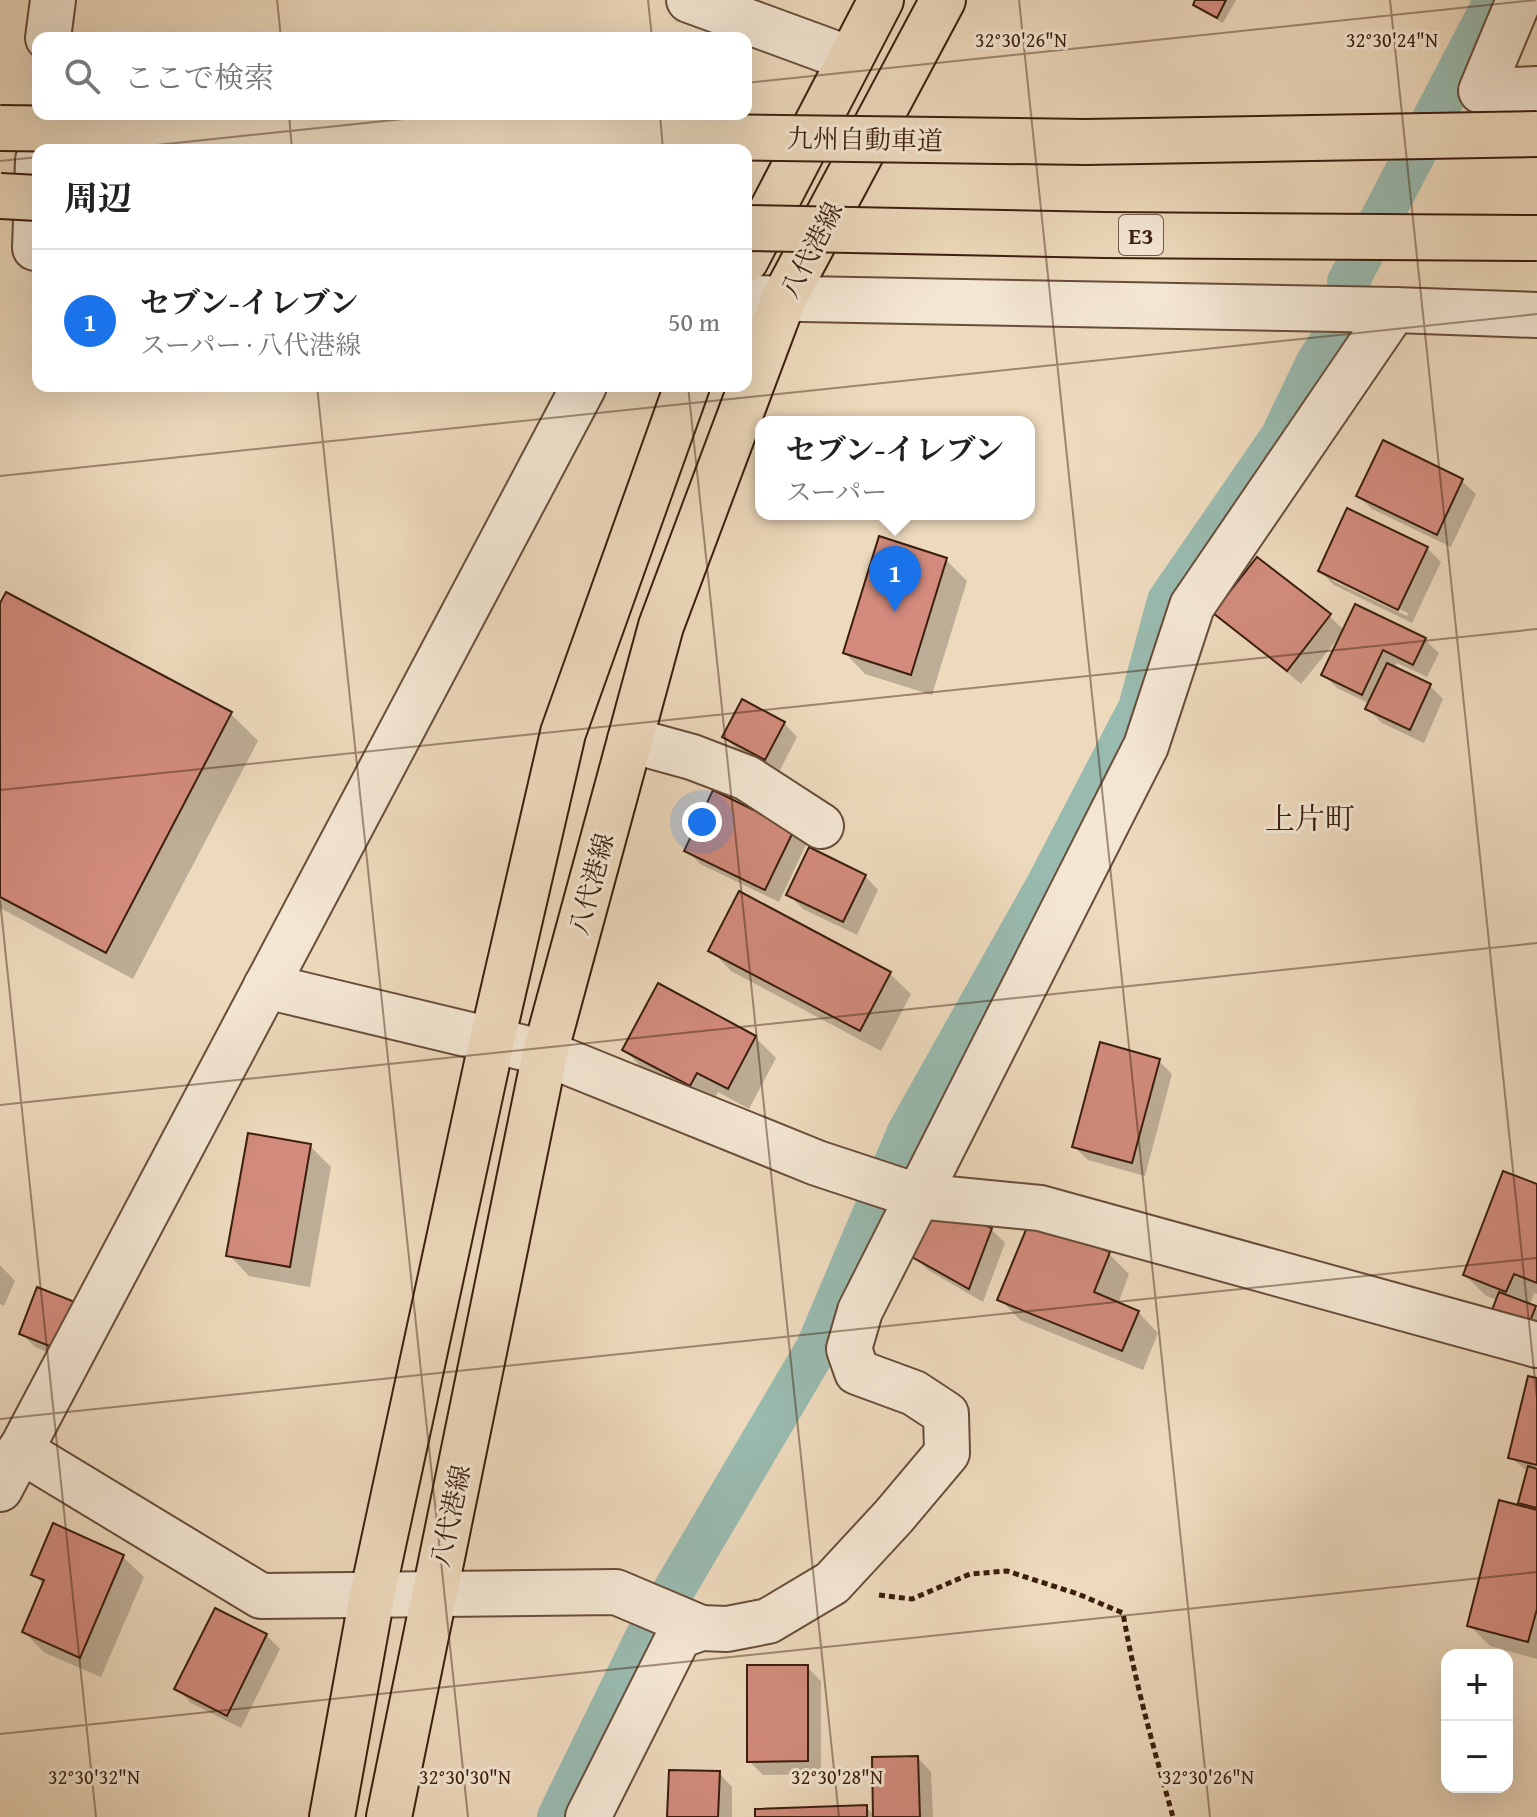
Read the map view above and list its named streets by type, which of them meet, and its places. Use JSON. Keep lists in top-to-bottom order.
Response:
{
  "streets": {
    "main road": ["九州自動車道", "E3", "八代港線"]
  },
  "districts": ["上片町"],
  "page": {
    "search": "ここで検索",
    "heading": "周辺",
    "list": [
      {
        "mark": "1",
        "name": "セブン-イレブン",
        "note": "スーパー · 八代港線",
        "value": "50 m"
      }
    ],
    "popup": ["セブン-イレブン", "スーパー"],
    "pins": "1",
    "map_buttons": ["+", "−"]
  },
  "coordinates": [
    "32°30'26\"N",
    "32°30'24\"N",
    "32°30'32\"N",
    "32°30'30\"N",
    "32°30'28\"N"
  ]
}
